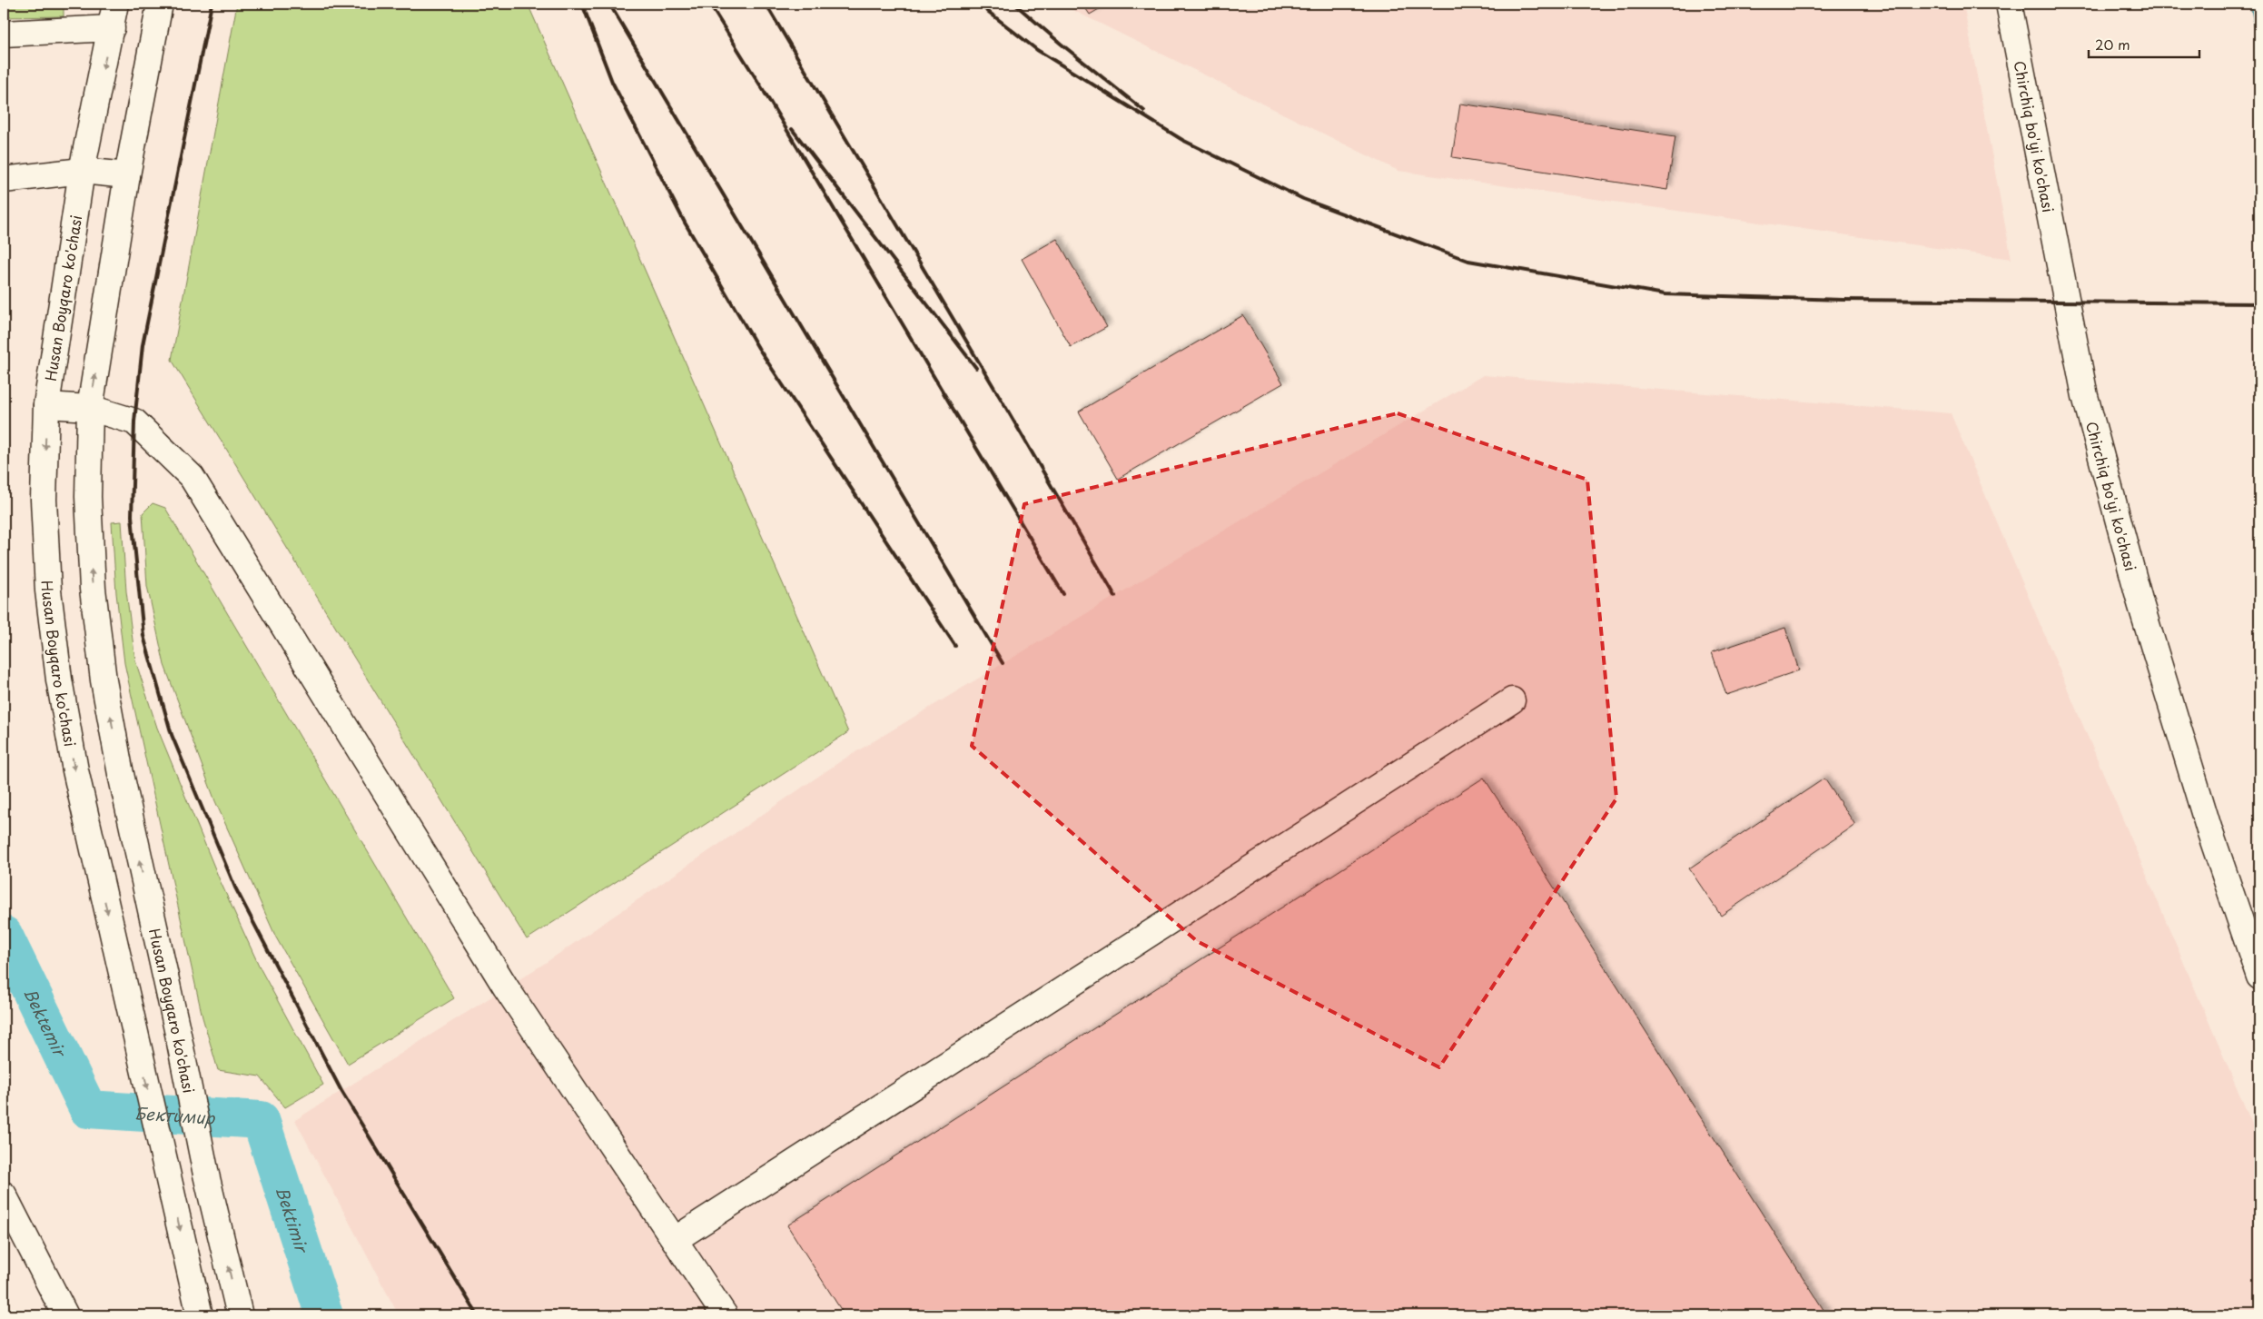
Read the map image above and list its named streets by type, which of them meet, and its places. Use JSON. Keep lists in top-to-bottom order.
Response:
{
  "streets": {
    "main road": ["Chirchiq bo'yi ko'chasi", "Husan Boyqaro ko'chasi"]
  },
  "water": ["Bektemir", "Бектимир", "Bektimir"],
  "scale_bar": "20 m"
}
